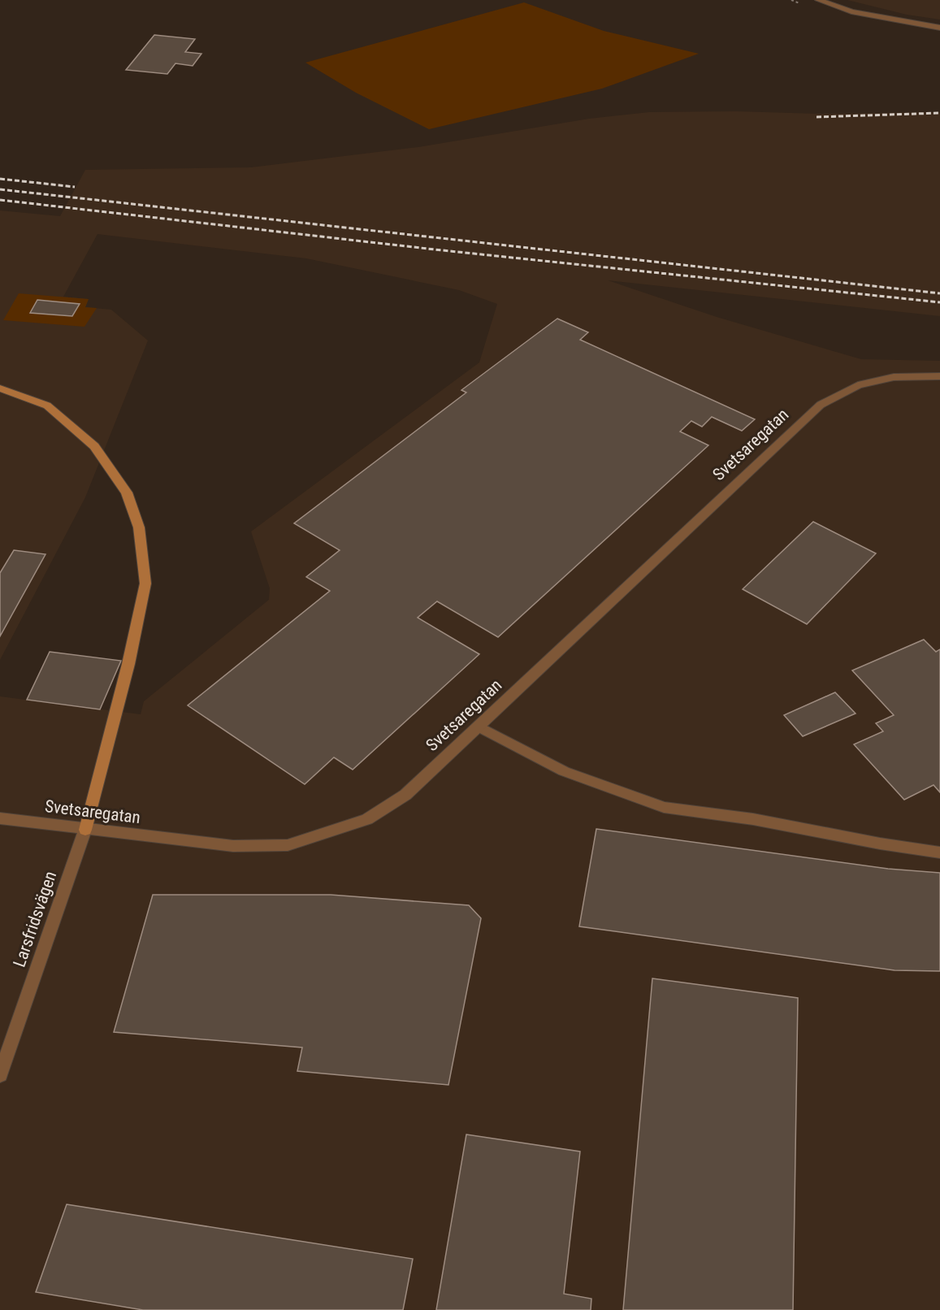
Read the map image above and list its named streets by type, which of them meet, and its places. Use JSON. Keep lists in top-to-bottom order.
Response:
{
  "streets": {
    "street": ["Svetsaregatan", "Larsfridsvägen"]
  },
  "crossings": [
    ["Svetsaregatan", "Larsfridsvägen"]
  ]
}
